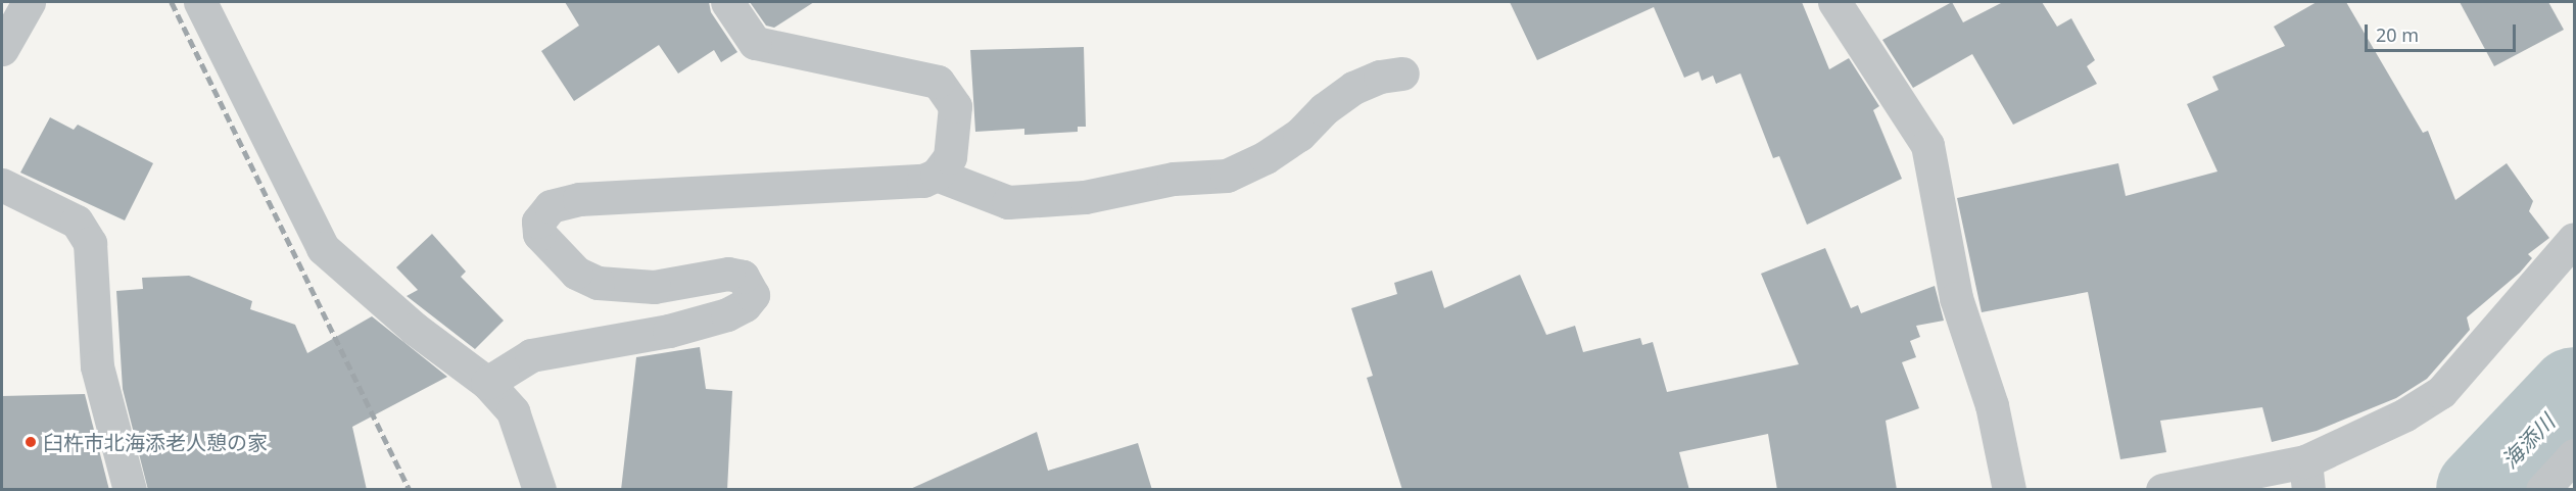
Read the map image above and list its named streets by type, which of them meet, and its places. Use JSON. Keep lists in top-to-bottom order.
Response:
{
  "water": ["海添川"],
  "places": ["臼杵市北海添老人憩の家"],
  "scale_bar": "20 m"
}
